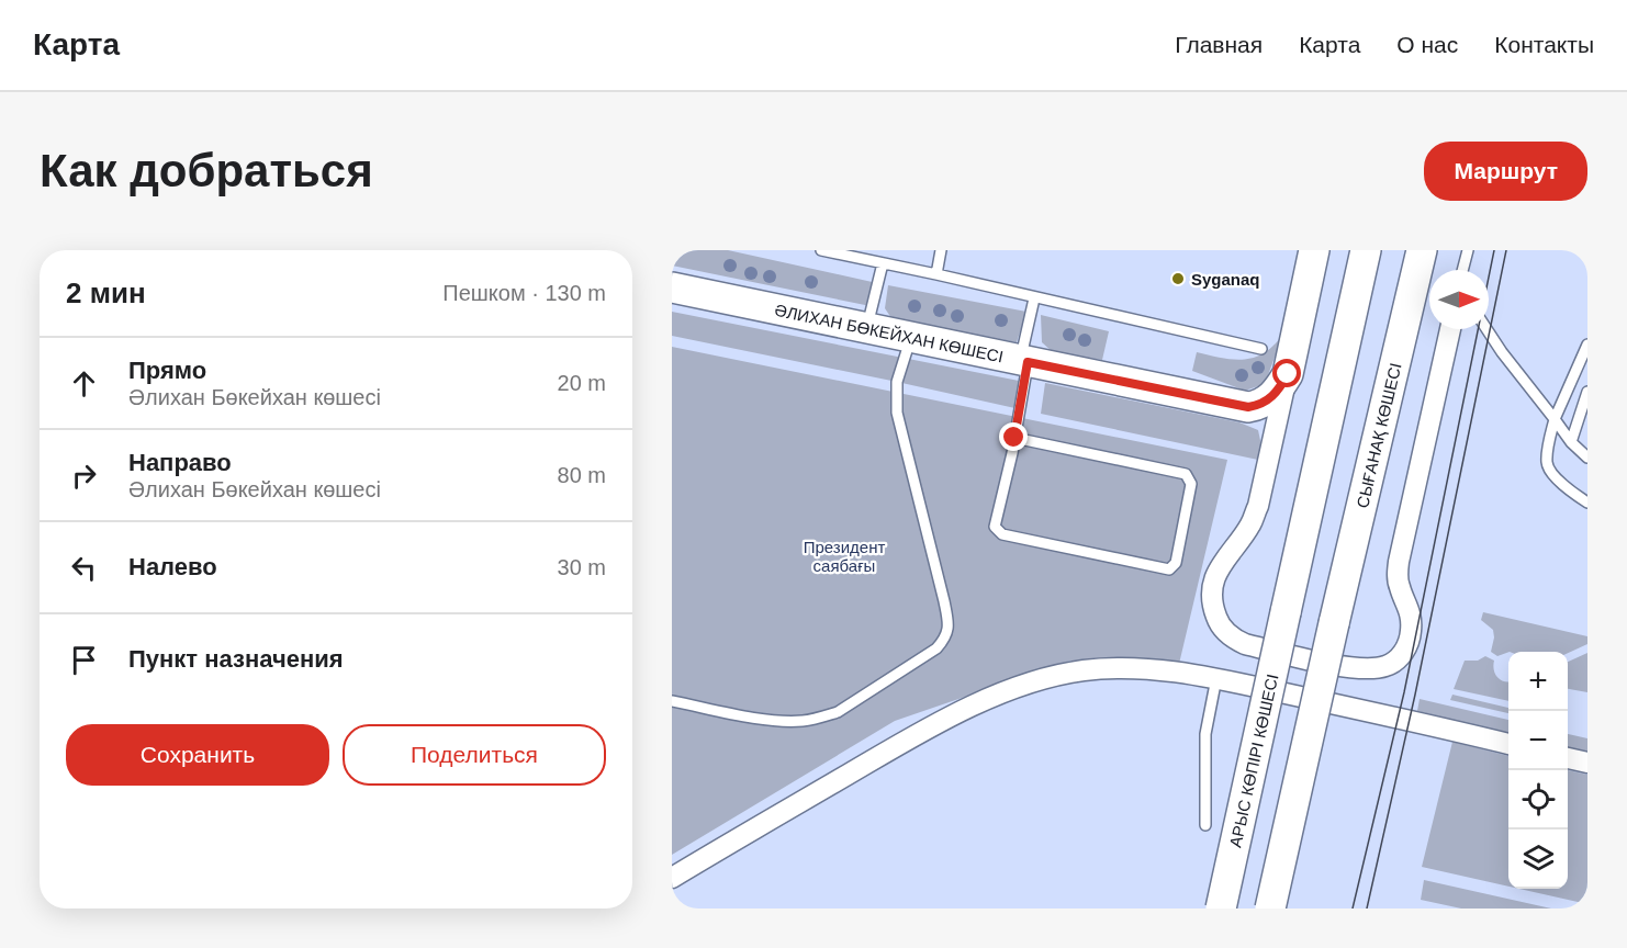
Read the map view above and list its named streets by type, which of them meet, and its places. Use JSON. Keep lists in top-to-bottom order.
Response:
{
  "streets": {
    "main road": ["ӘЛИХАН БӨКЕЙХАН КӨШЕСІ", "СЫҒАНАҚ КӨШЕСІ", "АРЫС КӨПІРІ КӨШЕСІ"]
  },
  "parks": ["Президент саябағы"],
  "places": ["Syganaq"],
  "north": "right",
  "page": {
    "header": "Карта",
    "nav": [
      "Главная",
      "Карта",
      "О нас",
      "Контакты"
    ],
    "buttons": [
      "Маршрут",
      ["Сохранить", "Поделиться"]
    ],
    "title": "Как добраться",
    "heading": ["2 мин", "Пешком · 130 m"],
    "list": [
      ["Прямо", "Әлихан Бөкейхан көшесі", "20 m"],
      ["Направо", "Әлихан Бөкейхан көшесі", "80 m"],
      ["Налево", "30 m"],
      "Пункт назначения"
    ],
    "map_buttons": ["+", "−"]
  }
}
